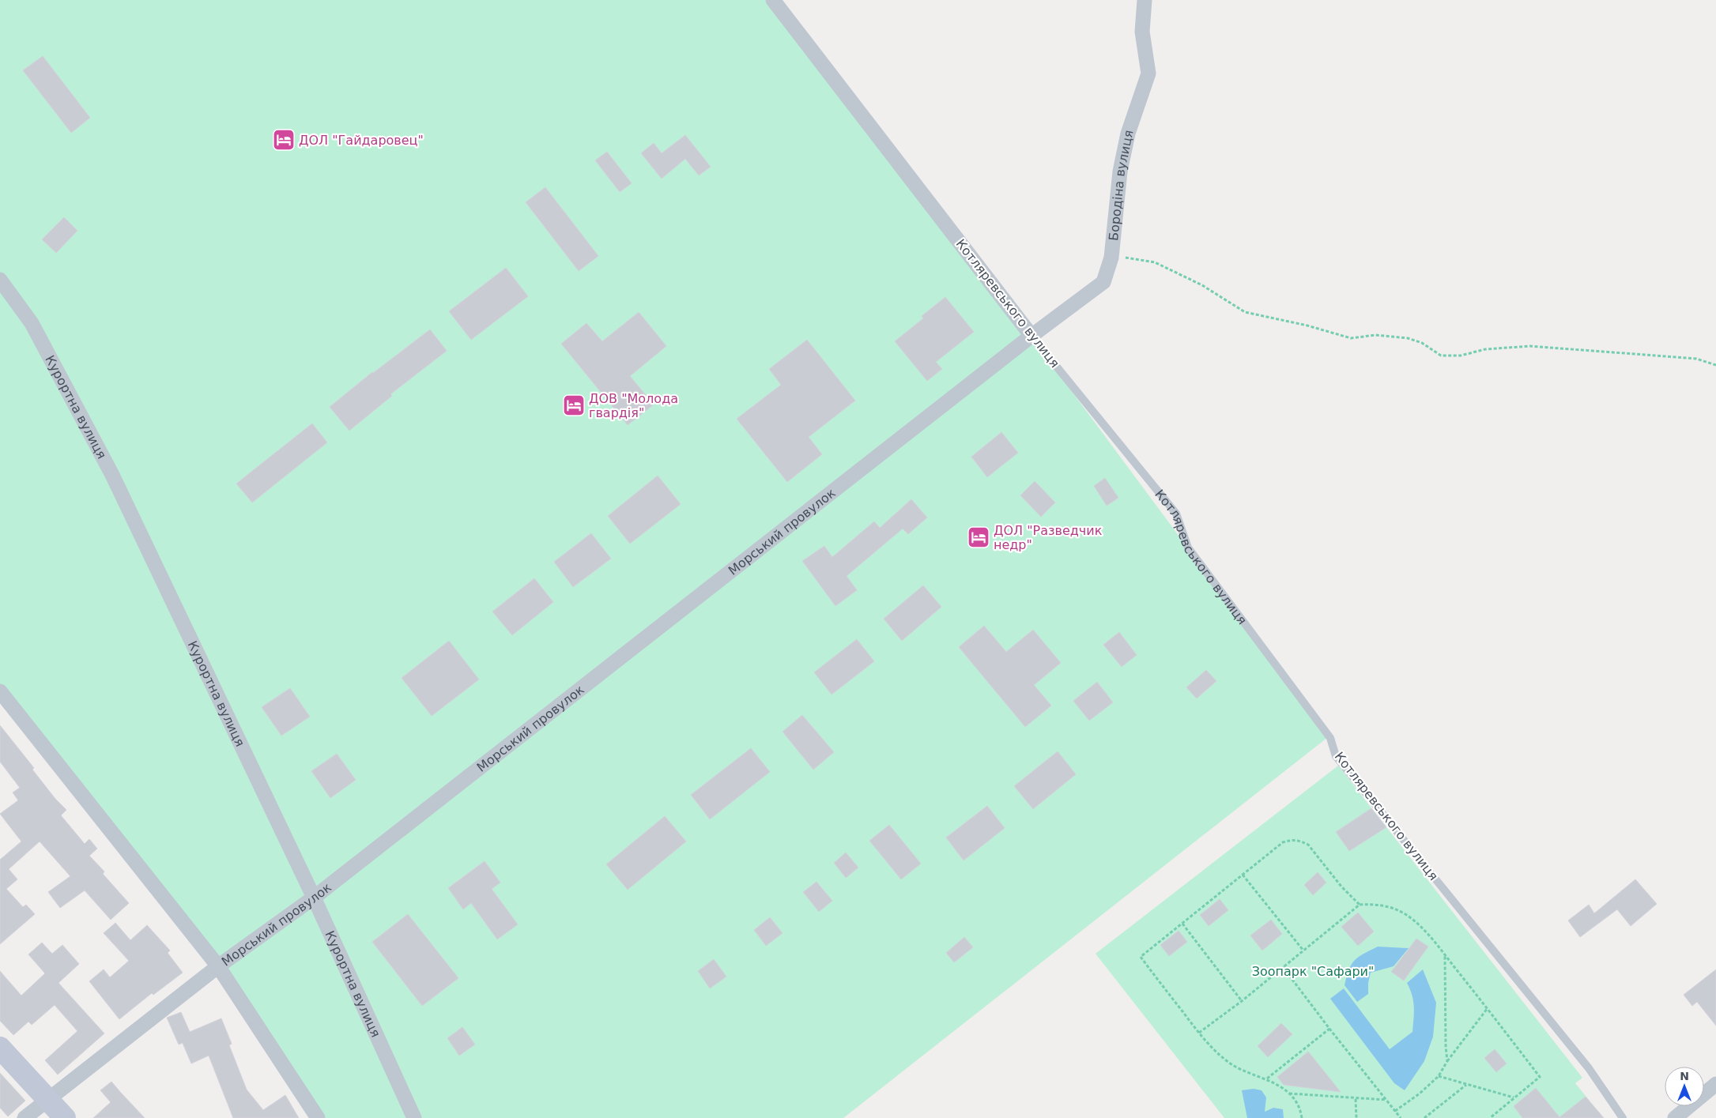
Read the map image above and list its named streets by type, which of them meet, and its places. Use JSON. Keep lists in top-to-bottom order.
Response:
{
  "streets": {
    "street": [
      "Бородіна вулиця",
      "Котляревського вулиця",
      "Курортна вулиця",
      "Морський провулок"
    ]
  },
  "crossings": [
    ["Бородіна вулиця", "Котляревського вулиця"],
    ["Бородіна вулиця", "Морський провулок"],
    ["Котляревського вулиця", "Морський провулок"],
    ["Курортна вулиця", "Морський провулок"]
  ],
  "parks": ["Зоопарк \"Сафари\""],
  "places": {
    "hotel": ["ДОЛ \"Гайдаровец\"", "ДОВ \"Молода гвардія\"", "ДОЛ \"Разведчик недр\""]
  },
  "north": "top"
}
